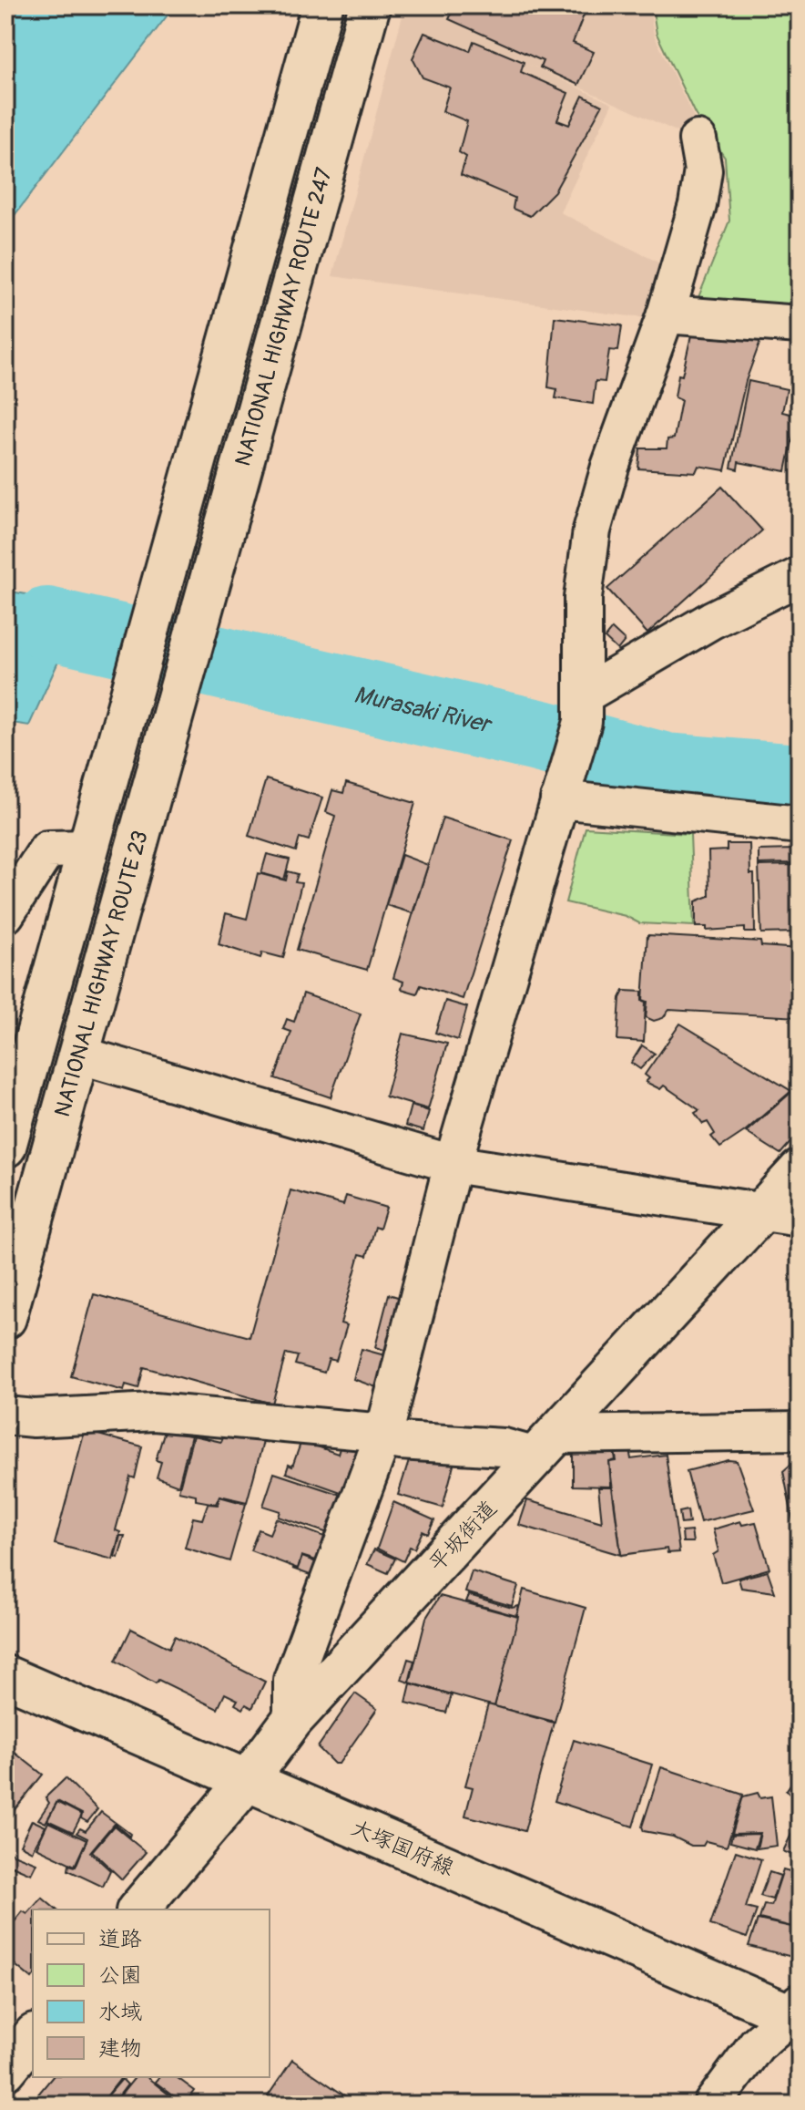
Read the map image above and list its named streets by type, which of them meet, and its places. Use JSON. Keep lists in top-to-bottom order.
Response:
{
  "streets": {
    "main road": [
      "NATIONAL HIGHWAY ROUTE 247",
      "NATIONAL HIGHWAY ROUTE 23",
      "平坂街道",
      "大塚国府線"
    ]
  },
  "crossings": [
    ["NATIONAL HIGHWAY ROUTE 247", "NATIONAL HIGHWAY ROUTE 23"],
    ["平坂街道", "大塚国府線"]
  ],
  "water": ["Murasaki River"],
  "legend": [
    "道路",
    "公園",
    "水域",
    "建物"
  ]
}
